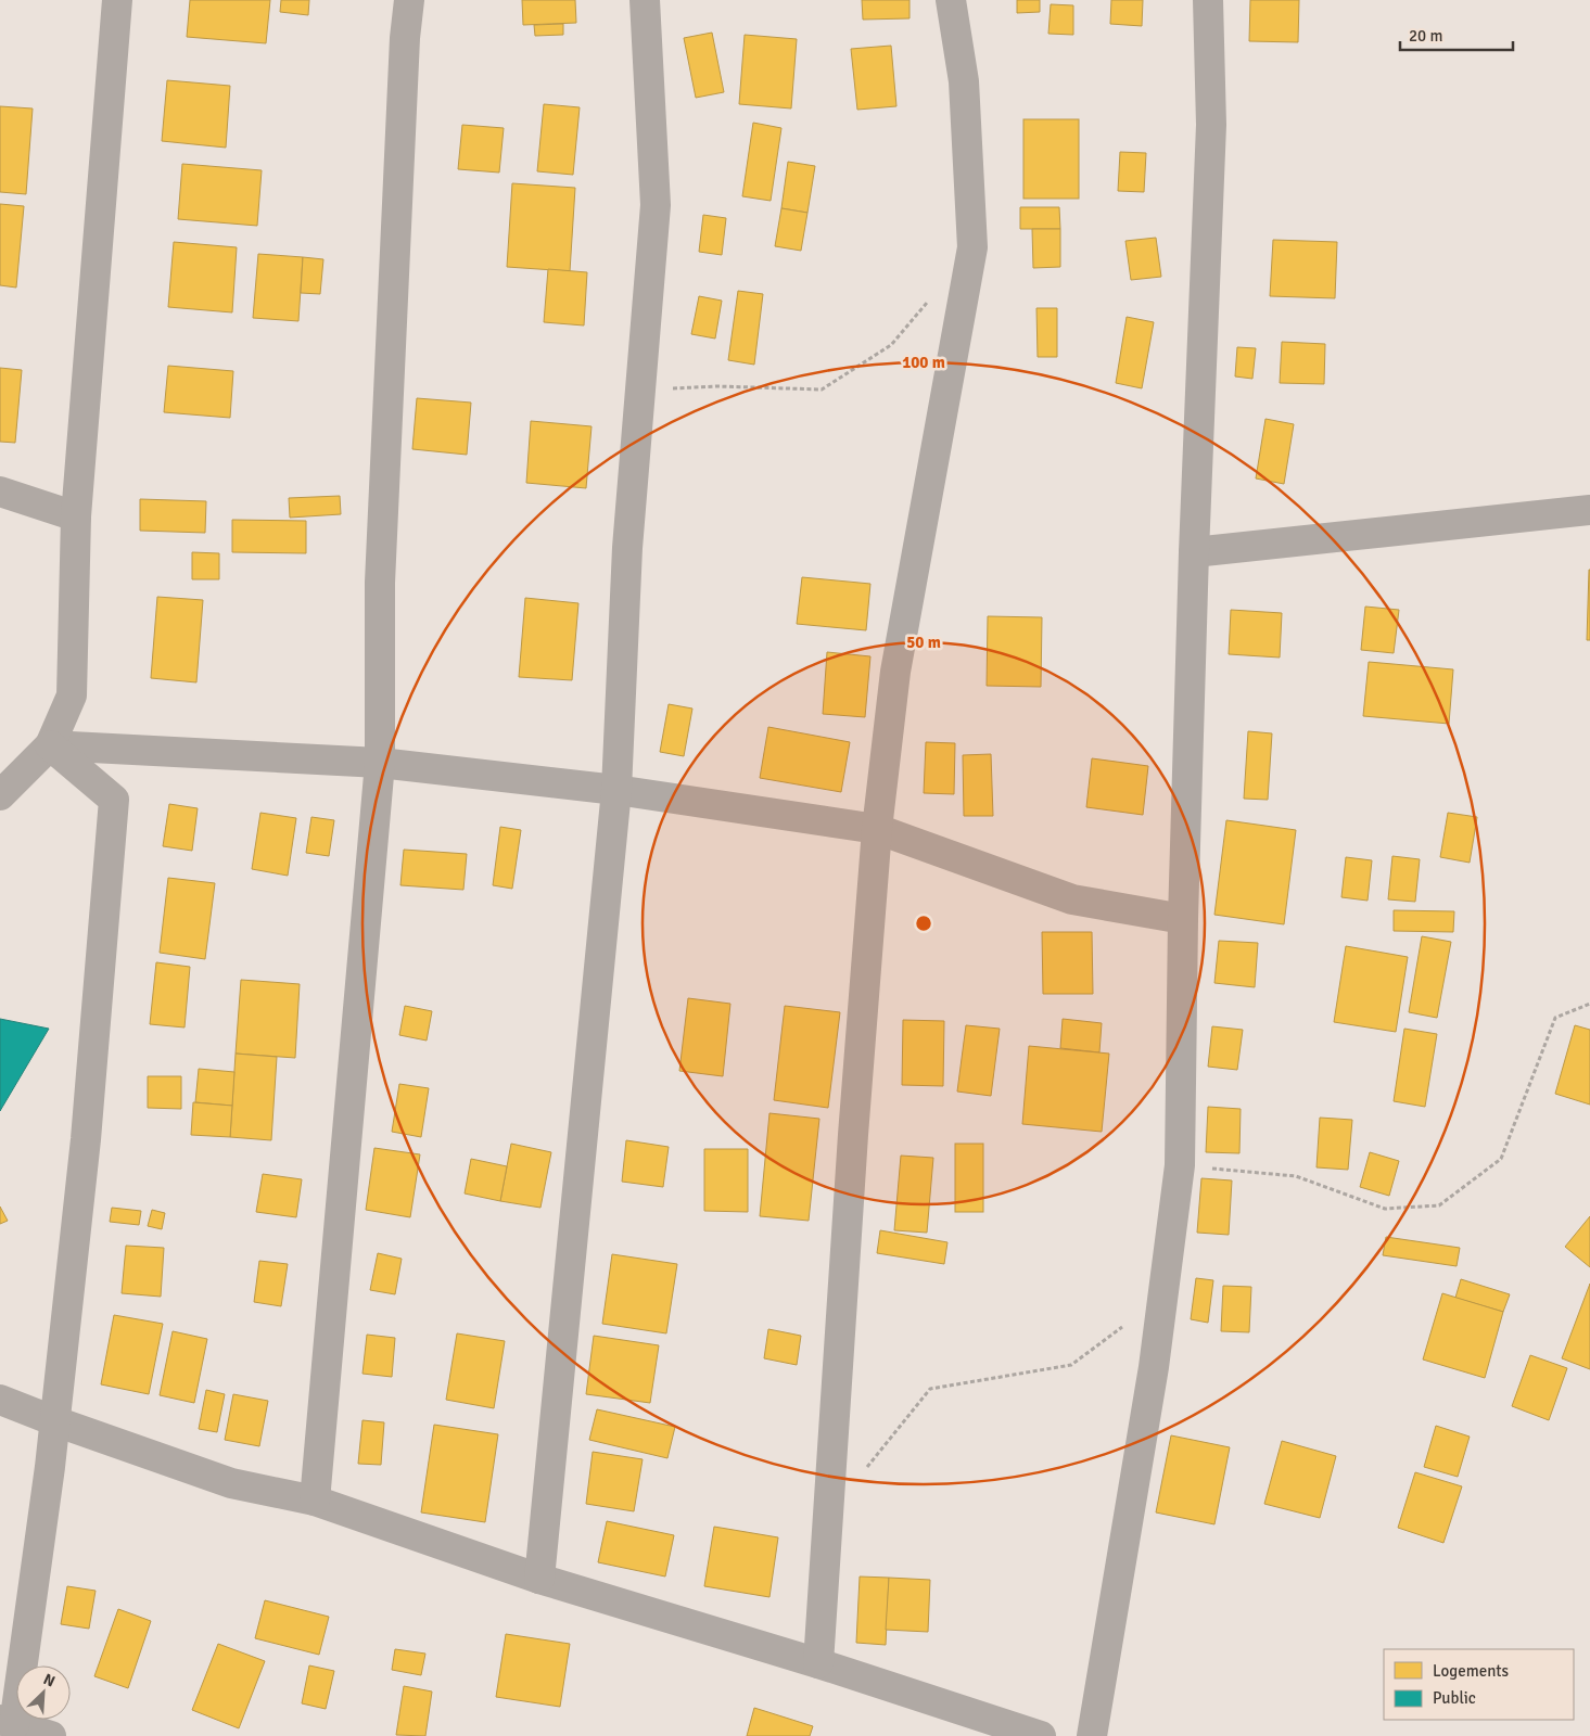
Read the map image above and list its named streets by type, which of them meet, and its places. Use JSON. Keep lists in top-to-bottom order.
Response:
{
  "legend": ["Logements", "Public"],
  "scale_bar": "20 m",
  "north": "top right",
  "rings": ["100 m", "50 m"]
}
